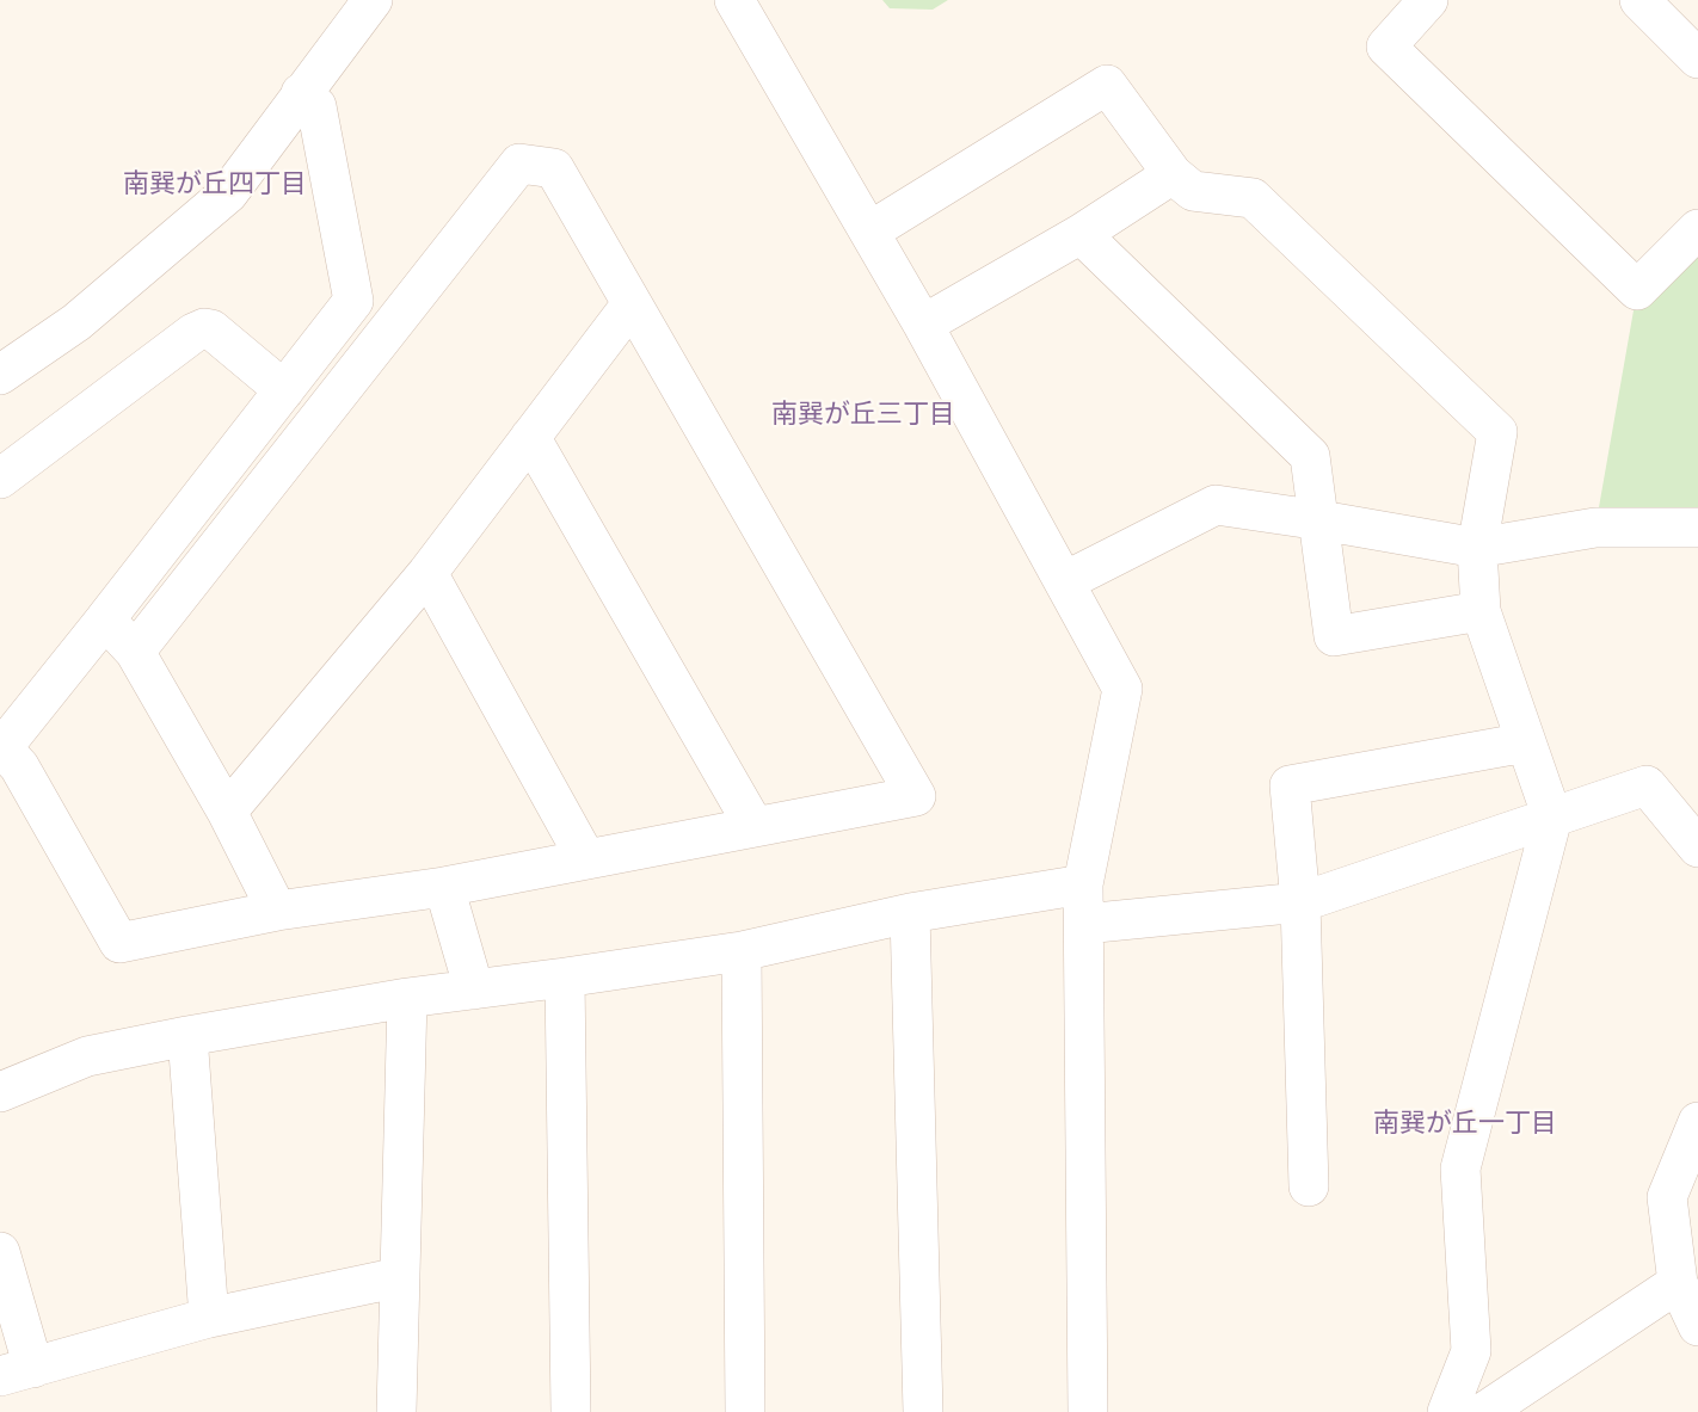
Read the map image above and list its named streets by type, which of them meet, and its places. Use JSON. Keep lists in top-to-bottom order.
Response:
{
  "districts": ["南巽が丘四丁目", "南巽が丘三丁目", "南巽が丘一丁目"]
}
